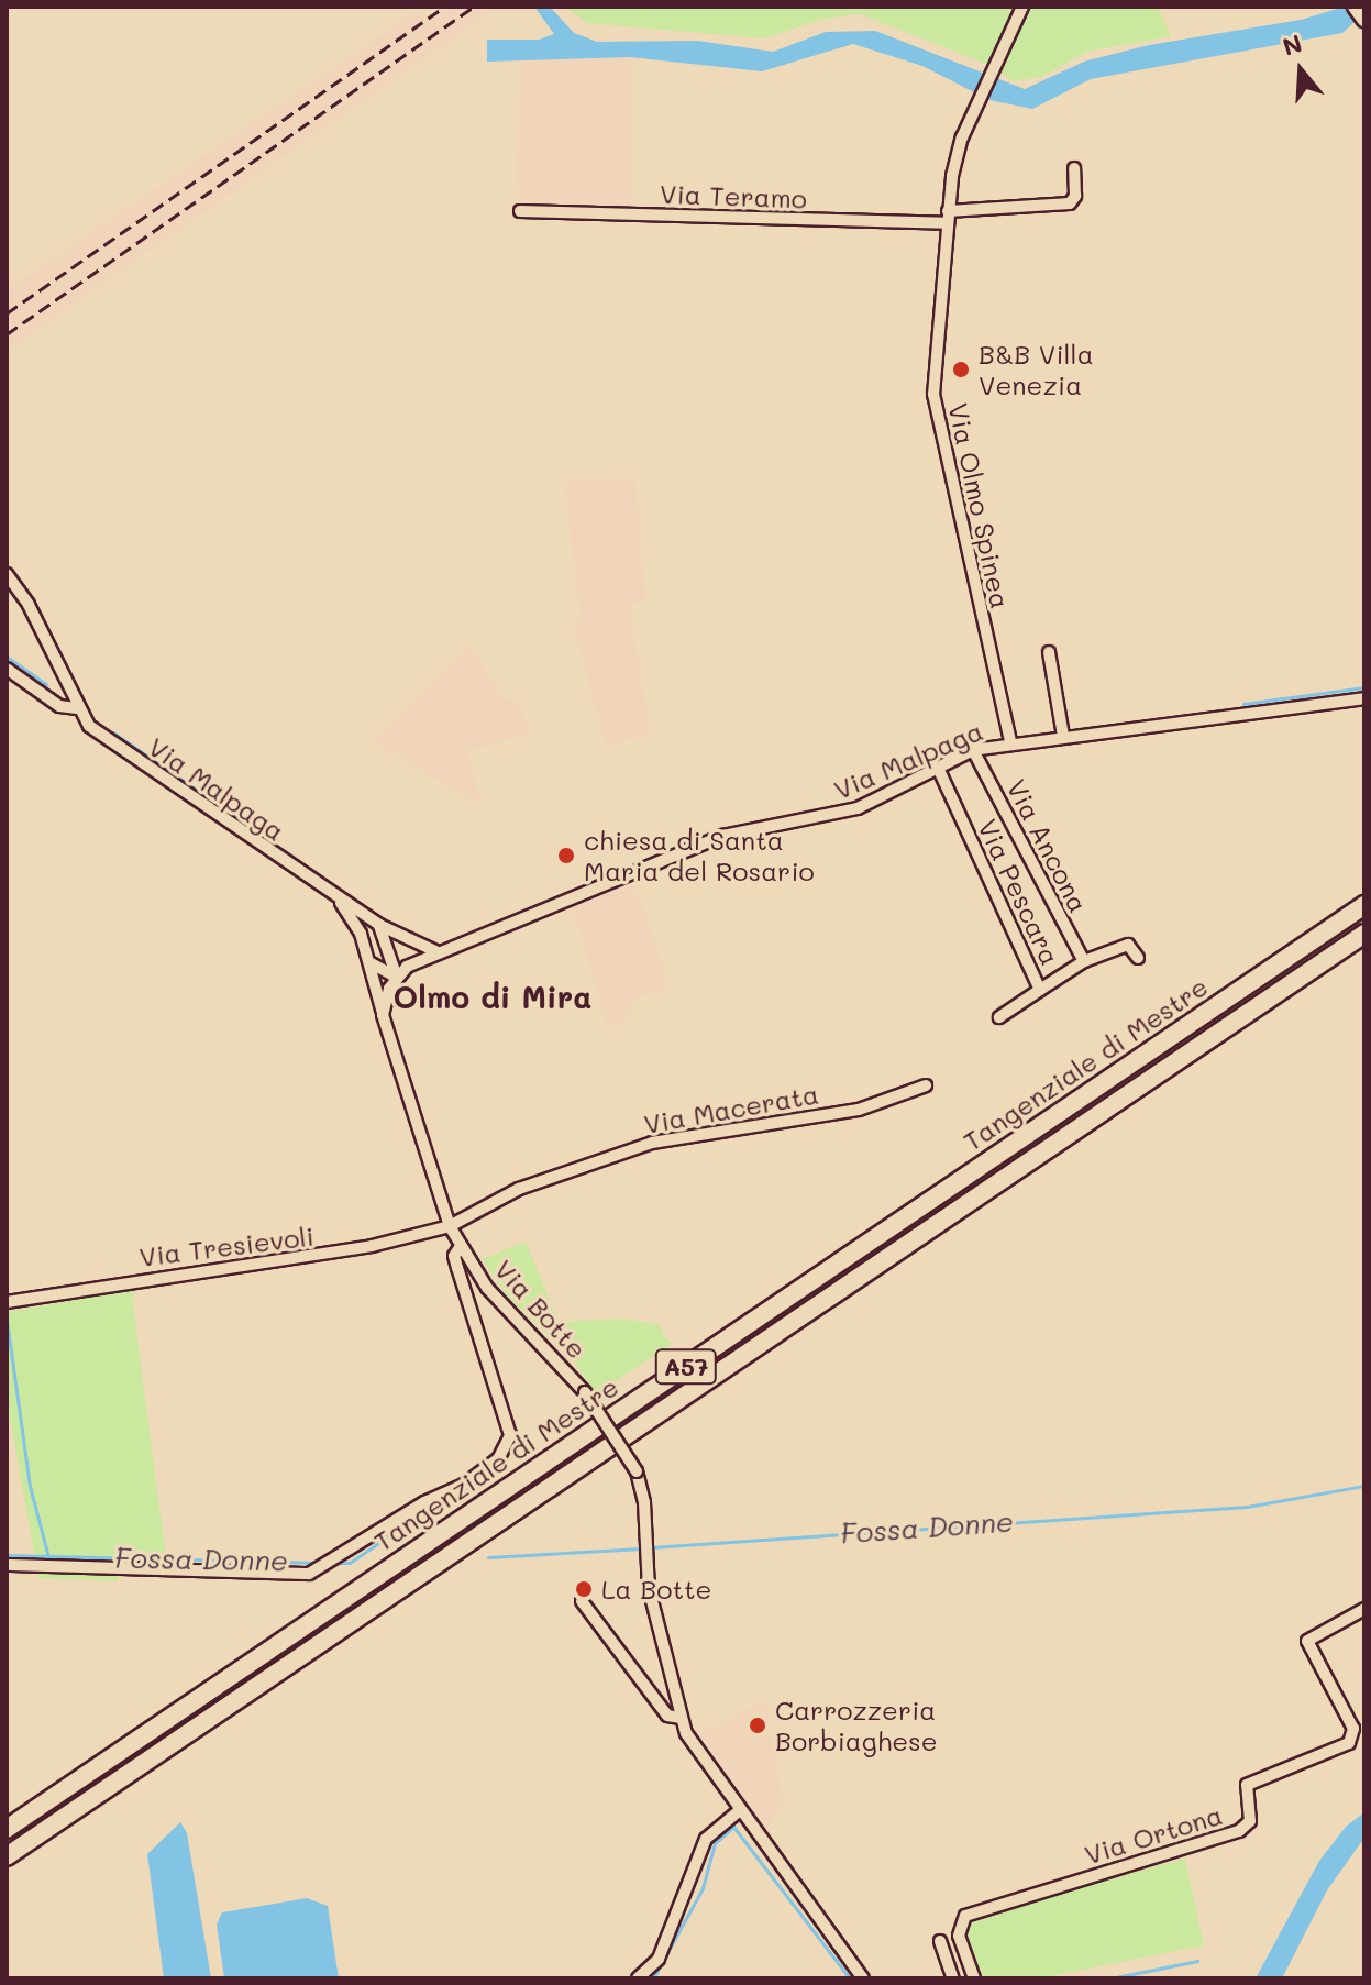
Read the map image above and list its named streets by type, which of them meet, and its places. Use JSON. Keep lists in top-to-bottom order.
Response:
{
  "streets": {
    "highway": ["Tangenziale di Mestre", "A57"],
    "street": [
      "Via Teramo",
      "Via Olmo Spinea",
      "Via Malpaga",
      "Via Ancona",
      "Via Pescara",
      "Via Macerata",
      "Via Tresievoli",
      "Via Botte",
      "Via Ortona"
    ]
  },
  "crossings": [
    ["Via Teramo", "Via Olmo Spinea"],
    ["Via Olmo Spinea", "Via Malpaga"],
    ["Via Malpaga", "Via Ancona"],
    ["Via Malpaga", "Via Pescara"],
    ["Via Malpaga", "Via Botte"],
    ["Via Macerata", "Via Tresievoli"],
    ["Via Macerata", "Via Botte"],
    ["Via Tresievoli", "Via Botte"]
  ],
  "districts": ["Olmo di Mira"],
  "water": ["Fossa Donne"],
  "places": [
    "B&B Villa Venezia",
    "chiesa di Santa Maria del Rosario",
    "La Botte",
    "Carrozzeria Borbiaghese"
  ],
  "north": "top"
}
